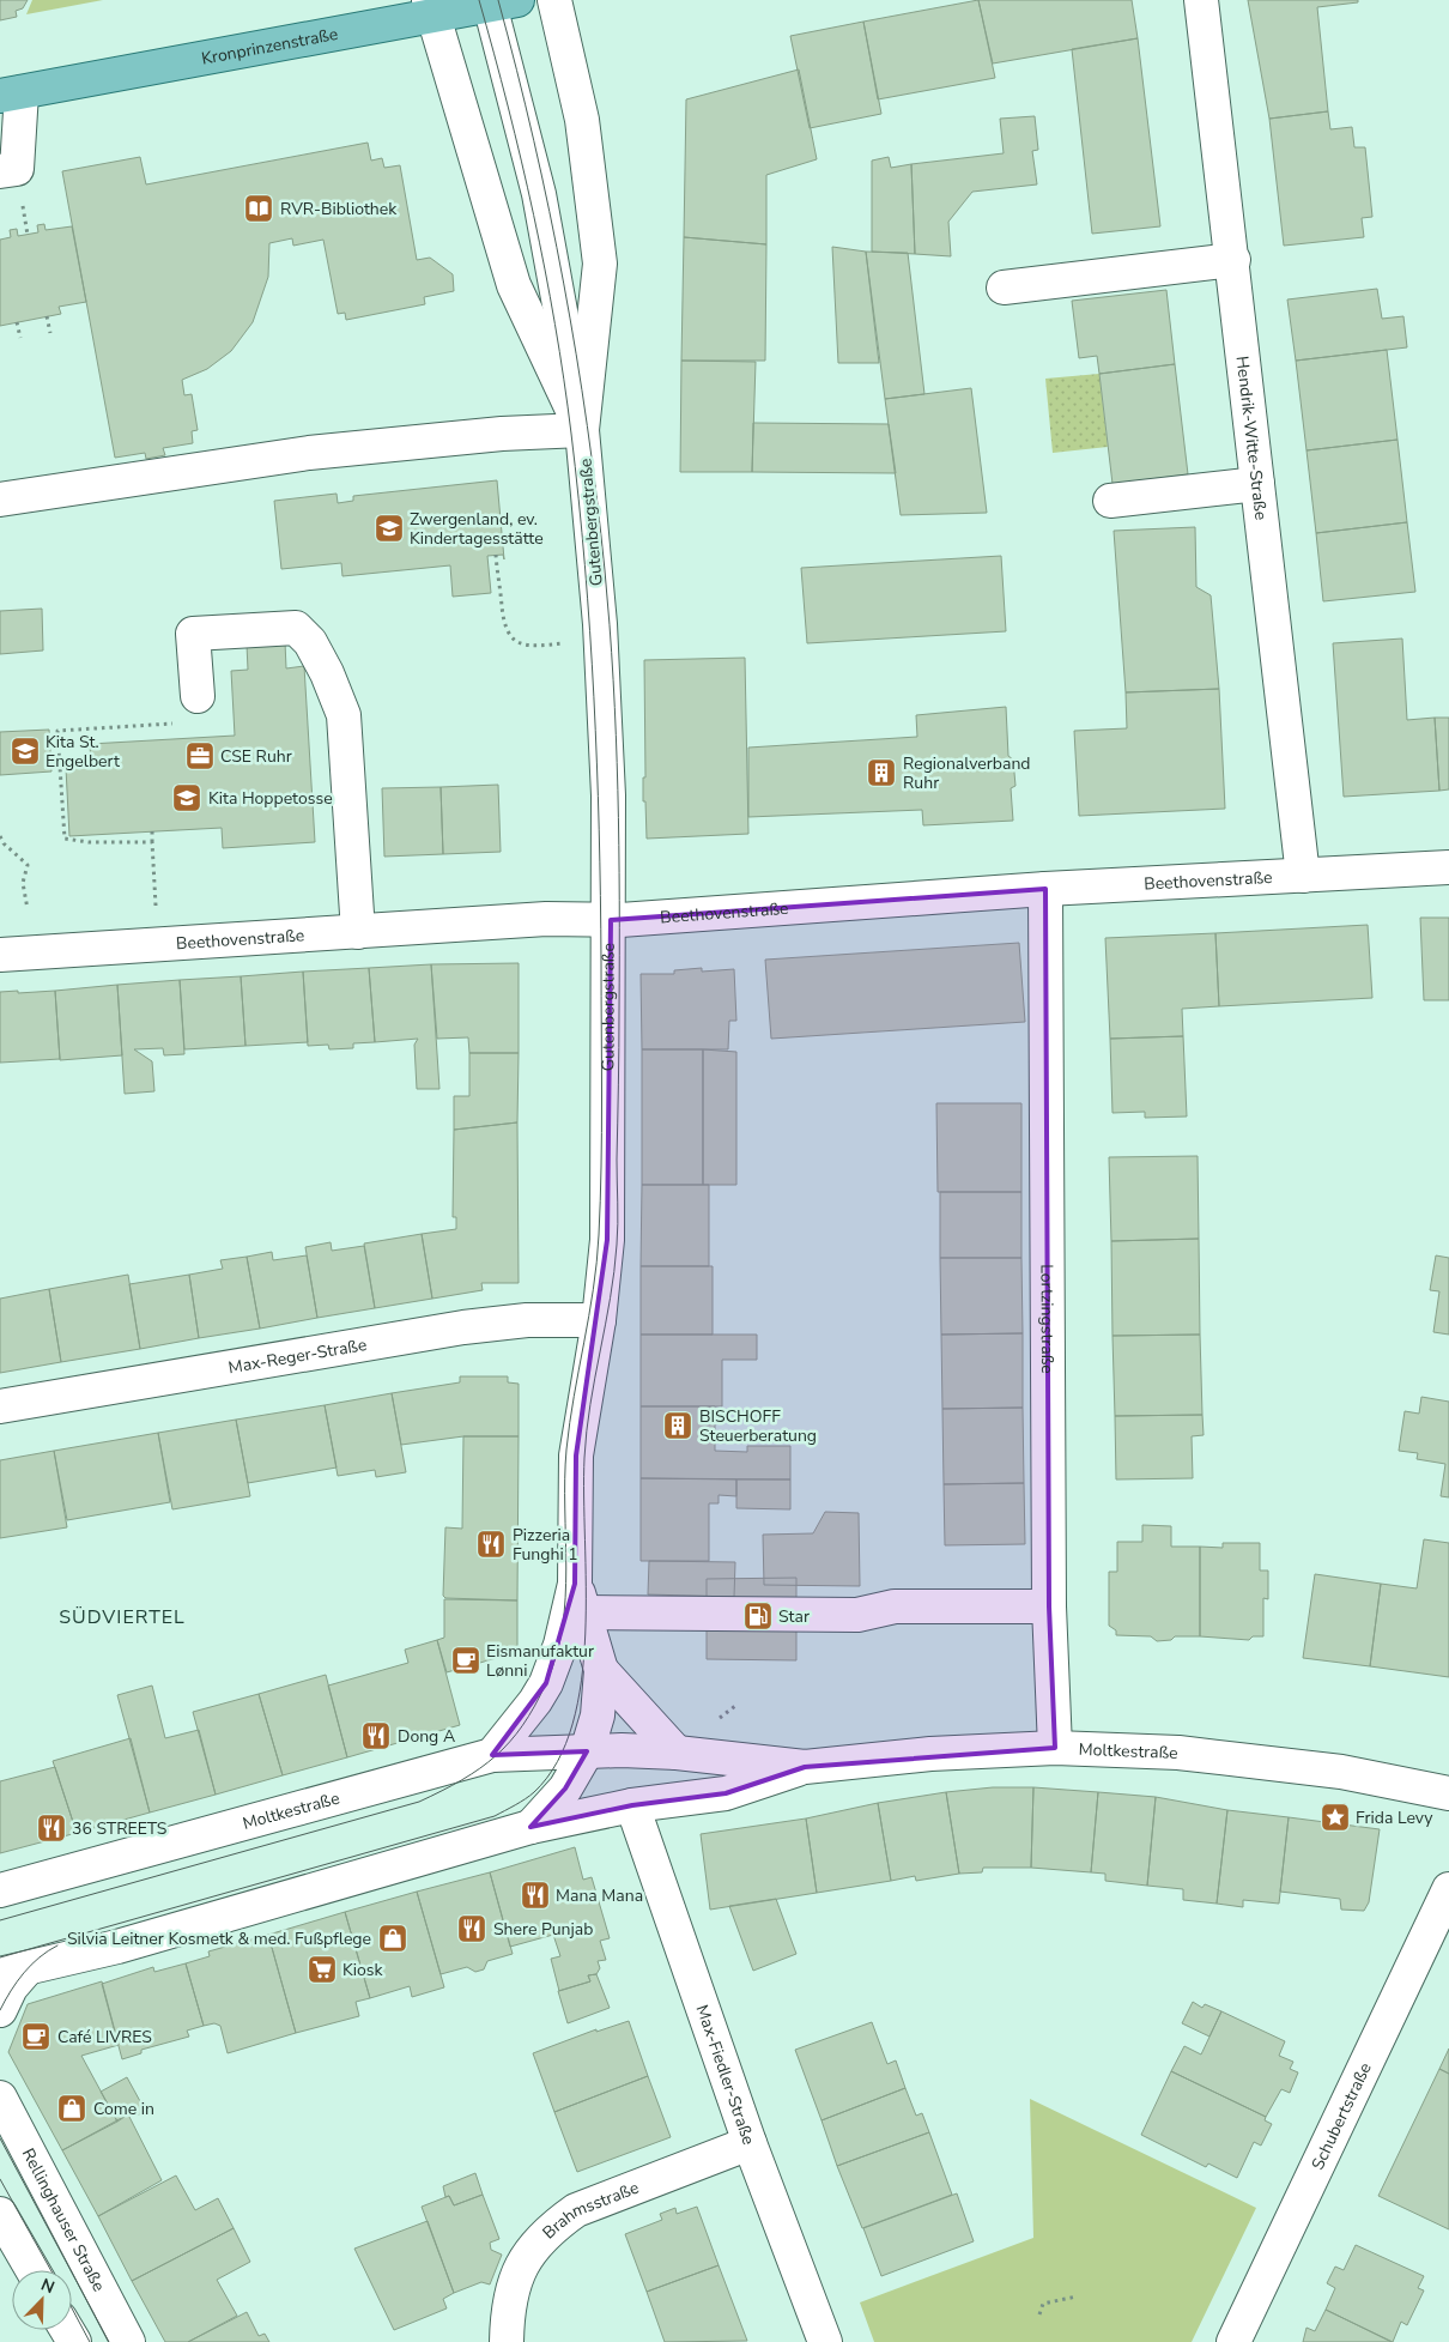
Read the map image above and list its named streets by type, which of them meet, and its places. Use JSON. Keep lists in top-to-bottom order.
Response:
{
  "streets": {
    "main road": ["Kronprinzenstraße"],
    "street": [
      "Hendrik-Witte-Straße",
      "Gutenbergstraße",
      "Beethovenstraße",
      "Lortzingstraße",
      "Max-Reger-Straße",
      "Moltkestraße",
      "Max-Fiedler-Straße",
      "Schubertstraße",
      "Brahmsstraße",
      "Rellinghauser Straße"
    ]
  },
  "crossings": [
    ["Kronprinzenstraße", "Gutenbergstraße"],
    ["Hendrik-Witte-Straße", "Beethovenstraße"],
    ["Gutenbergstraße", "Beethovenstraße"],
    ["Gutenbergstraße", "Max-Reger-Straße"],
    ["Gutenbergstraße", "Moltkestraße"],
    ["Beethovenstraße", "Lortzingstraße"],
    ["Lortzingstraße", "Moltkestraße"],
    ["Moltkestraße", "Max-Fiedler-Straße"],
    ["Max-Fiedler-Straße", "Brahmsstraße"]
  ],
  "districts": ["SÜDVIERTEL"],
  "places": {
    "library": ["RVR-Bibliothek"],
    "school or university": ["Zwergenland, ev. Kindertagesstätte", "Kita St. Engelbert", "Kita Hoppetosse"],
    "office": ["CSE Ruhr"],
    "building": ["Regionalverband Ruhr", "BISCHOFF Steuerberatung"],
    "restaurant": [
      "Pizzeria Funghi 1",
      "Dong A",
      "36 STREETS",
      "Mana Mana",
      "Shere Punjab"
    ],
    "fuel station": ["Star"],
    "cafe": ["Eismanufaktur Lønni", "Café LIVRES"],
    "place": ["Frida Levy"],
    "shop": ["Silvia Leitner Kosmetk & med. Fußpflege", "Come in"],
    "supermarket": ["Kiosk"]
  },
  "north": "top right"
}
